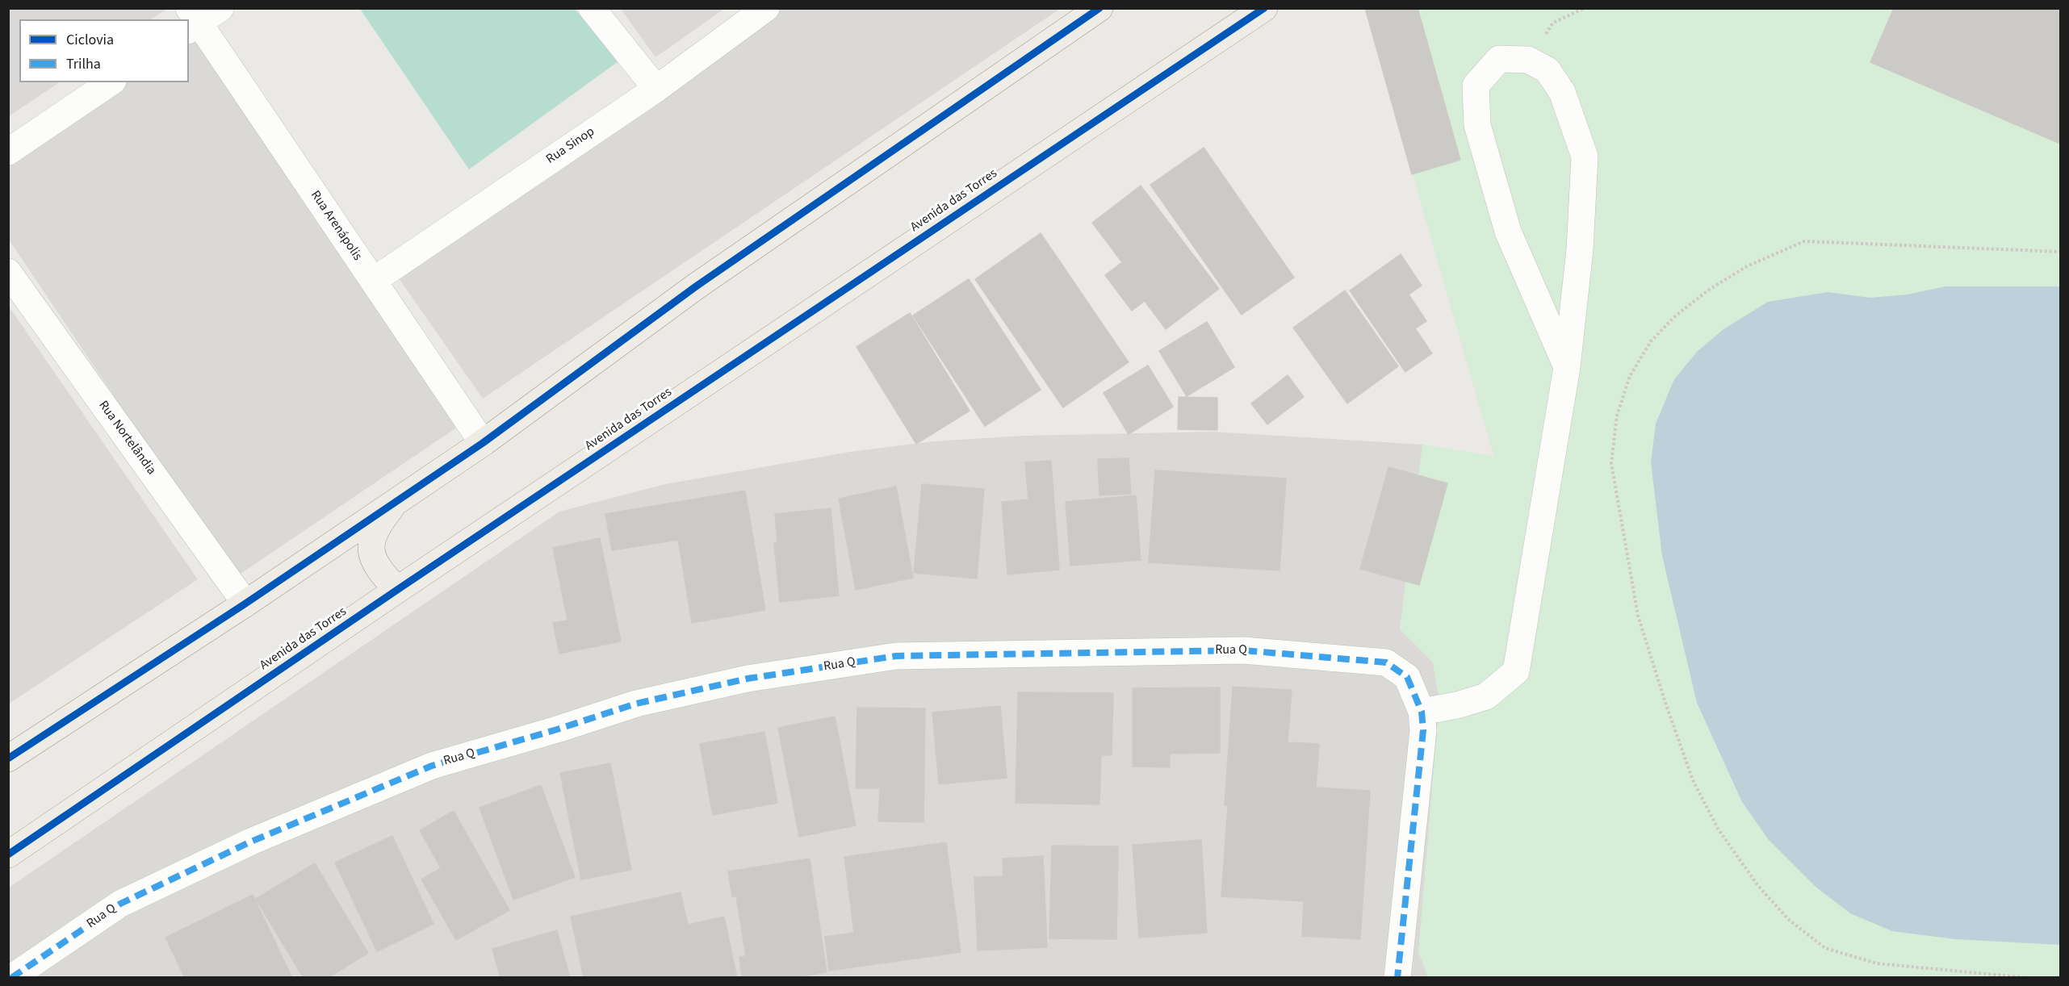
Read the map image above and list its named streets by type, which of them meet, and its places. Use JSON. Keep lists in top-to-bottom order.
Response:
{
  "streets": {
    "main road": ["Avenida das Torres"],
    "street": [
      "Rua Sinop",
      "Rua Arenápolis",
      "Rua Nortelândia",
      "Rua Q"
    ]
  },
  "crossings": [
    ["Rua Sinop", "Rua Arenápolis"]
  ],
  "legend": ["Ciclovia", "Trilha"]
}
